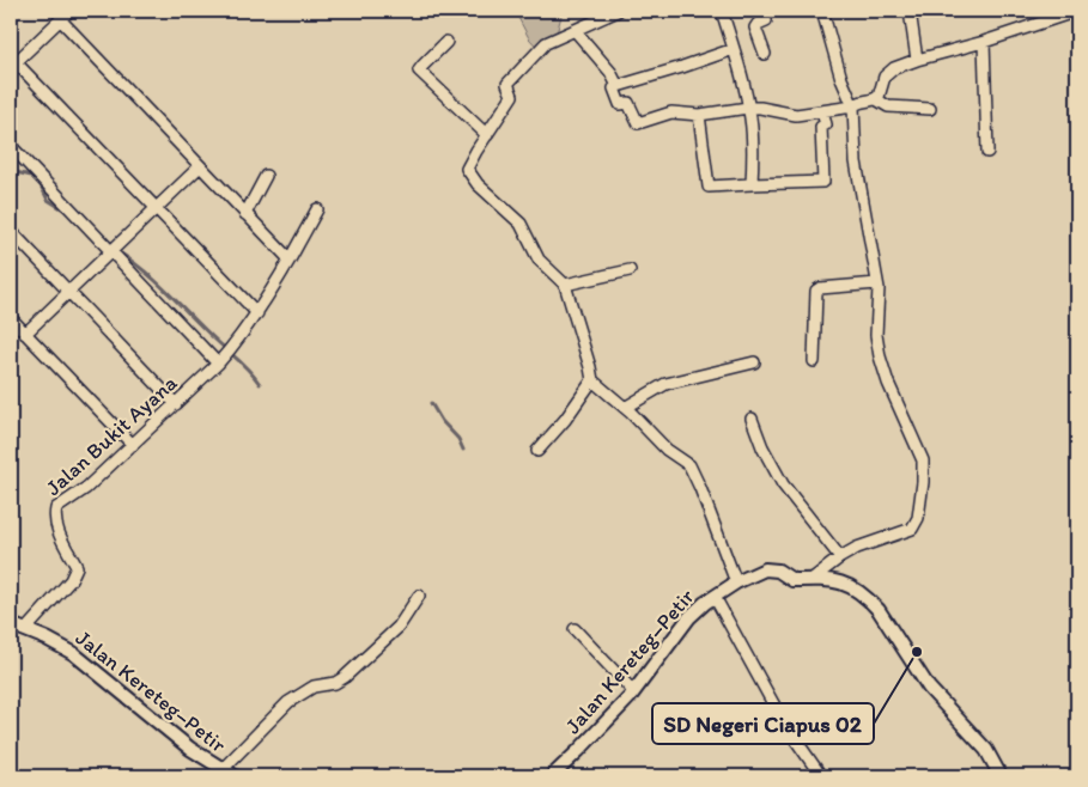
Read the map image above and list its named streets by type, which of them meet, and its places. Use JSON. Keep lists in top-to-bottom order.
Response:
{
  "streets": {
    "street": ["Jalan Bukit Ayana", "Jalan Kereteg–Petir"]
  },
  "crossings": [
    ["Jalan Bukit Ayana", "Jalan Kereteg–Petir"]
  ],
  "places": ["SD Negeri Ciapus 02"]
}
